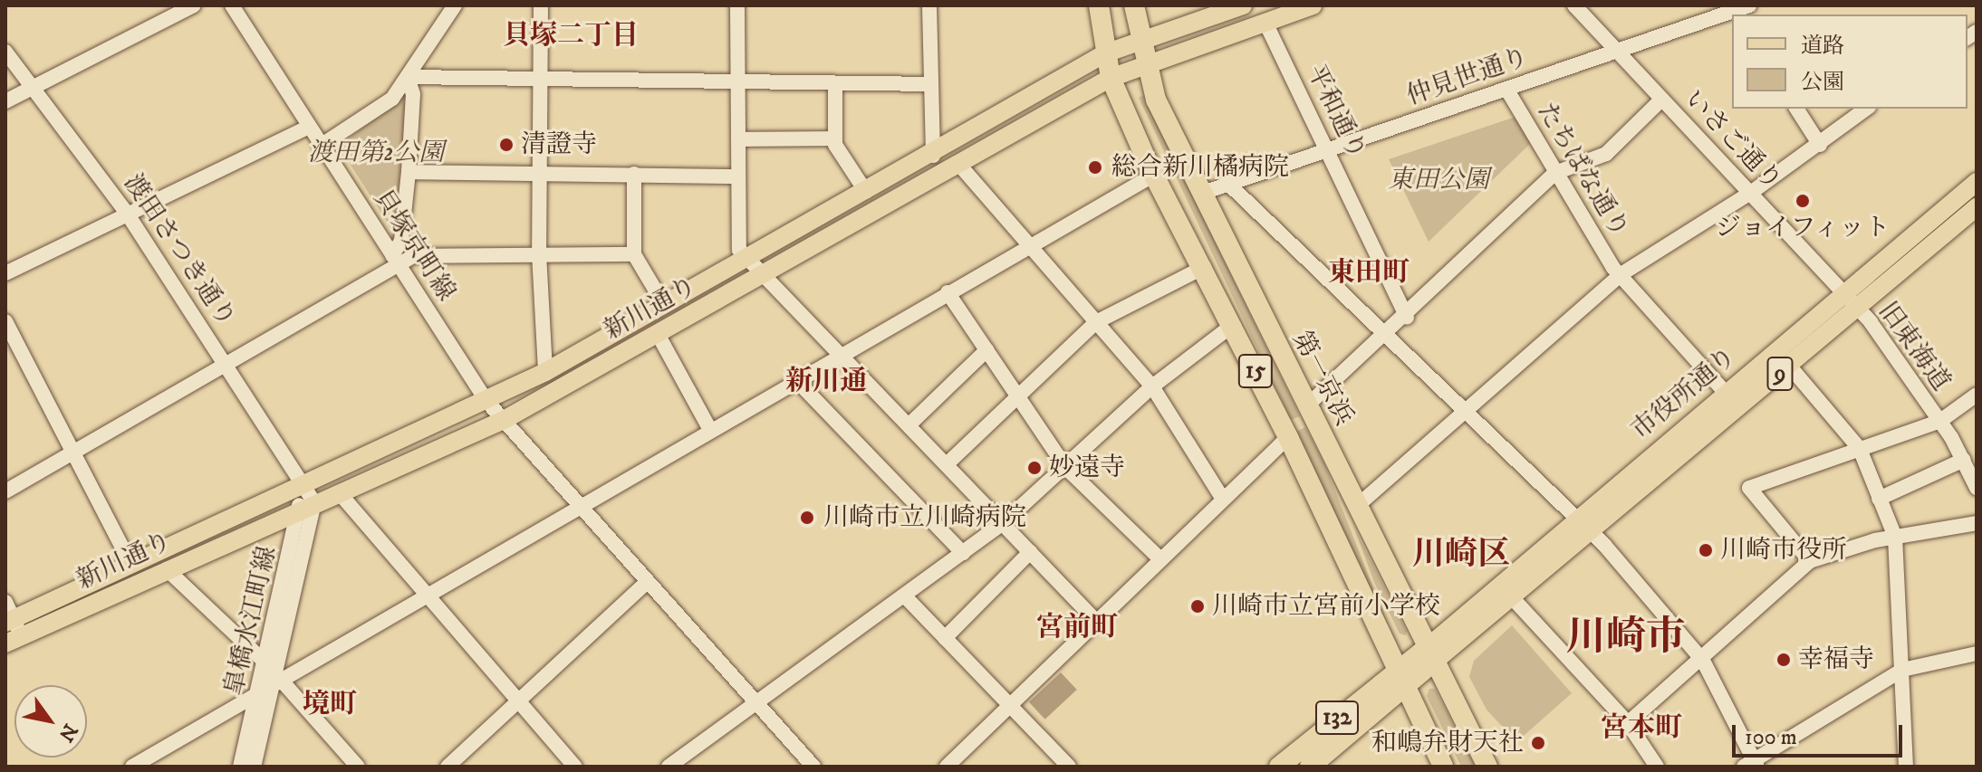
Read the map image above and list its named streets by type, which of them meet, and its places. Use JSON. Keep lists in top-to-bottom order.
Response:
{
  "streets": {
    "highway": ["15", "第一京浜", "132"],
    "main road": ["新川通り", "9", "市役所通り"],
    "street": [
      "仲見世通り",
      "平和通り",
      "いさご通り",
      "たちばな通り",
      "貝塚京町線",
      "渡田さつき通り",
      "旧東海道",
      "皐橋水江町線"
    ]
  },
  "crossings": [
    ["仲見世通り", "平和通り"],
    ["仲見世通り", "いさご通り"],
    ["仲見世通り", "たちばな通り"],
    ["仲見世通り", "第一京浜"],
    ["平和通り", "新川通り"],
    ["いさご通り", "たちばな通り"],
    ["いさご通り", "旧東海道"],
    ["いさご通り", "市役所通り"],
    ["たちばな通り", "第一京浜"],
    ["たちばな通り", "市役所通り"],
    ["貝塚京町線", "新川通り"],
    ["渡田さつき通り", "新川通り"],
    ["渡田さつき通り", "皐橋水江町線"],
    ["新川通り", "15"],
    ["新川通り", "第一京浜"],
    ["新川通り", "皐橋水江町線"],
    ["旧東海道", "市役所通り"],
    ["15", "132"],
    ["第一京浜", "市役所通り"],
    ["第一京浜", "132"],
    ["市役所通り", "132"]
  ],
  "districts": [
    "貝塚二丁目",
    "東田町",
    "新川通",
    "川崎区",
    "宮前町",
    "川崎市",
    "境町",
    "宮本町"
  ],
  "parks": ["渡田第2公園", "東田公園"],
  "places": [
    "清證寺",
    "総合新川橘病院",
    "ジョイフィット",
    "妙遠寺",
    "川崎市立川崎病院",
    "川崎市役所",
    "川崎市立宮前小学校",
    "幸福寺",
    "和嶋弁財天社"
  ],
  "legend": ["道路", "公園"],
  "scale_bar": "100 m",
  "north": "bottom right"
}
